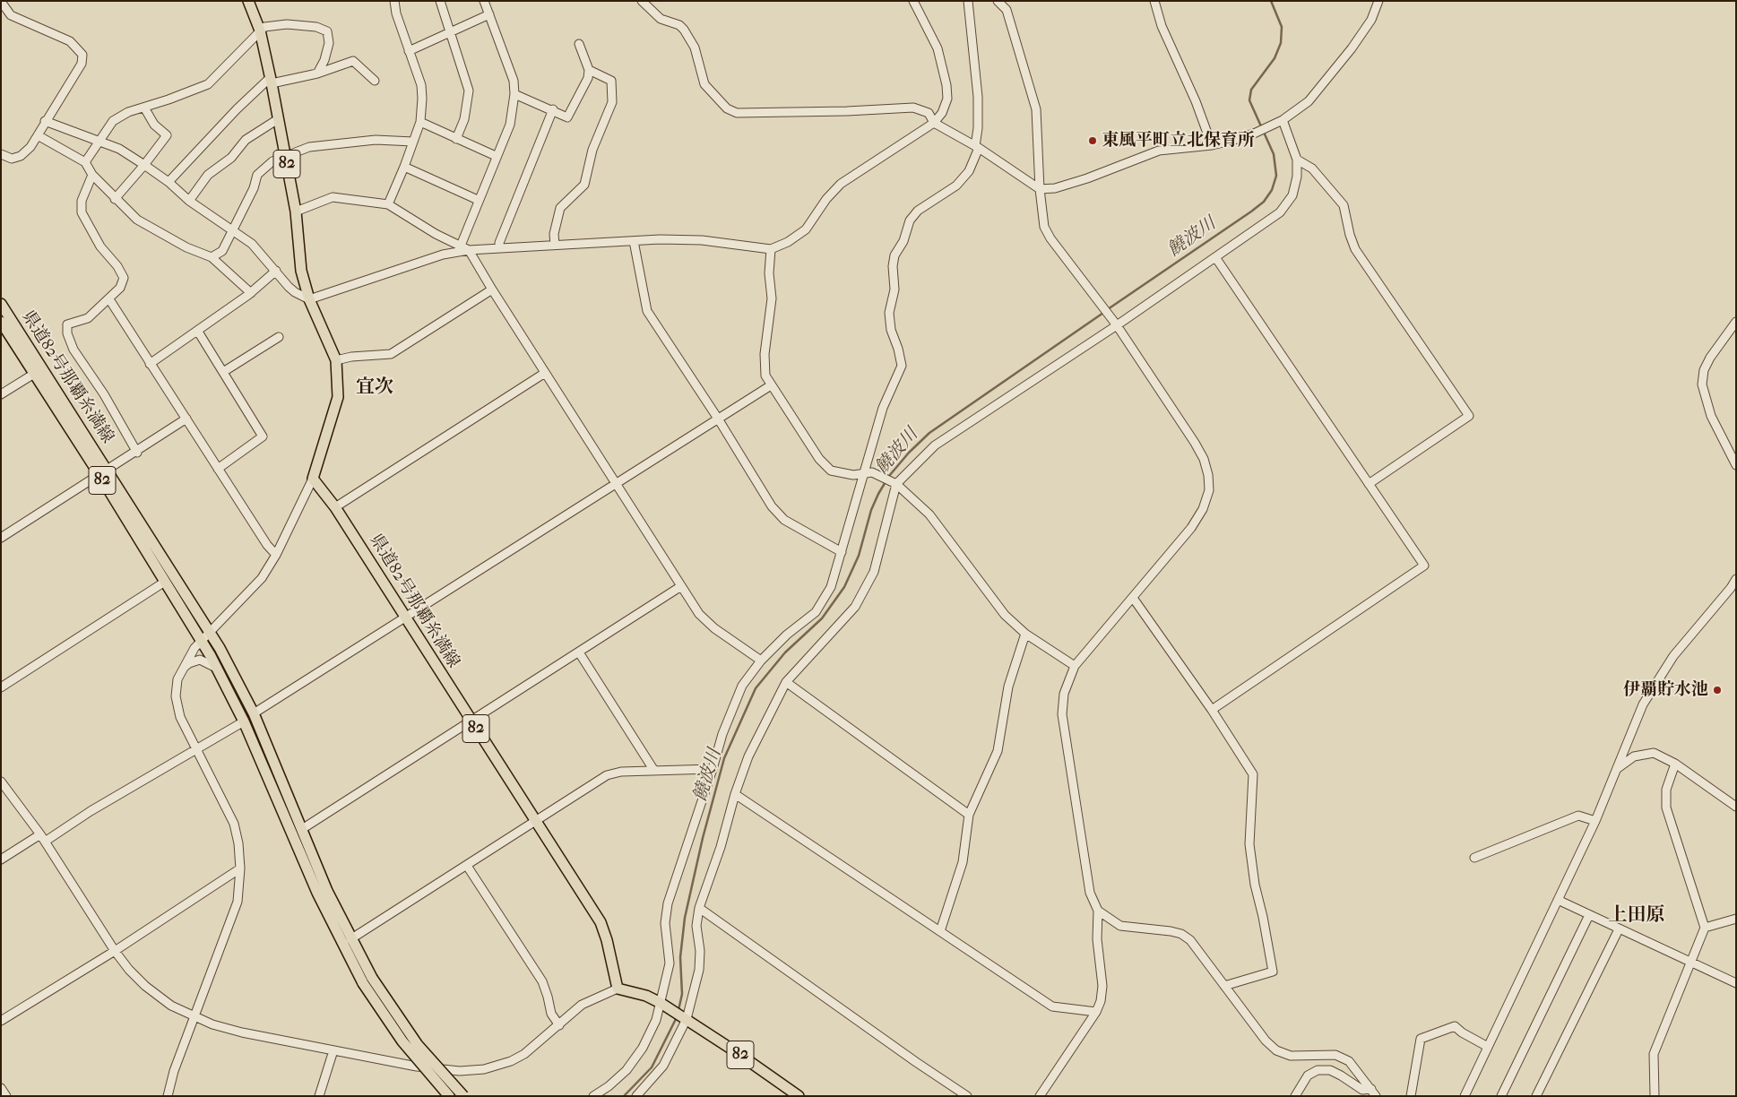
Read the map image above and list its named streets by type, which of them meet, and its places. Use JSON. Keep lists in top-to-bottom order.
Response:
{
  "streets": {
    "main road": ["82", "県道82号那覇糸満線"]
  },
  "crossings": [
    ["82", "県道82号那覇糸満線"]
  ],
  "districts": ["宜次", "上田原"],
  "water": ["饒波川"],
  "places": ["東風平町立北保育所", "伊覇貯水池"]
}
